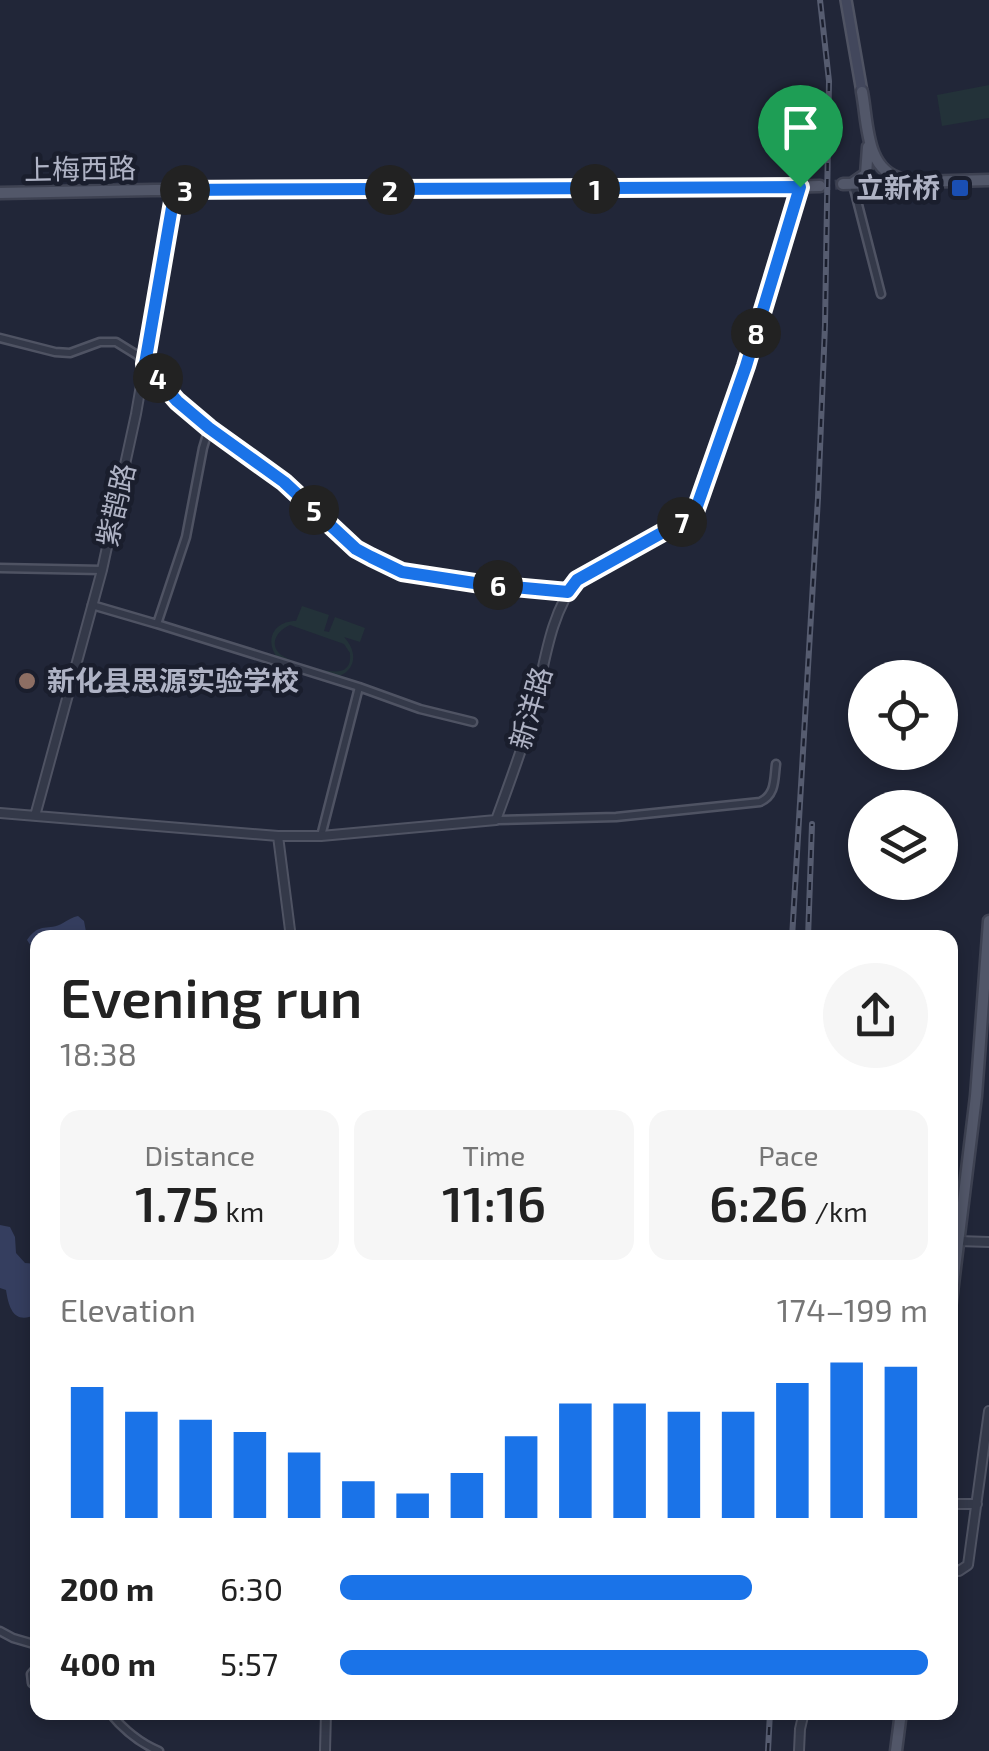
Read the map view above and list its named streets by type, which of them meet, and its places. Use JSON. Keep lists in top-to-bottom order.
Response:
{
  "streets": {
    "main road": ["上梅西路"],
    "street": ["紫鹊路", "新洋路"]
  },
  "crossings": [
    ["上梅西路", "紫鹊路"]
  ],
  "places": {
    "transit": ["立新桥"],
    "other": ["新化县思源实验学校"]
  },
  "page": {
    "pins": [
      "1",
      "2",
      "3",
      "8",
      "4",
      "5",
      "7",
      "6"
    ],
    "heading": ["Evening run", "18:38"],
    "stats": [
      ["Distance", "1.75 km"],
      ["Time", "11:16"],
      ["Pace", "6:26 /km"]
    ],
    "chart": ["Elevation", "174–199 m"],
    "list": [
      {
        "name": "200 m",
        "note": "6:30"
      },
      {
        "name": "400 m",
        "note": "5:57"
      }
    ]
  }
}
